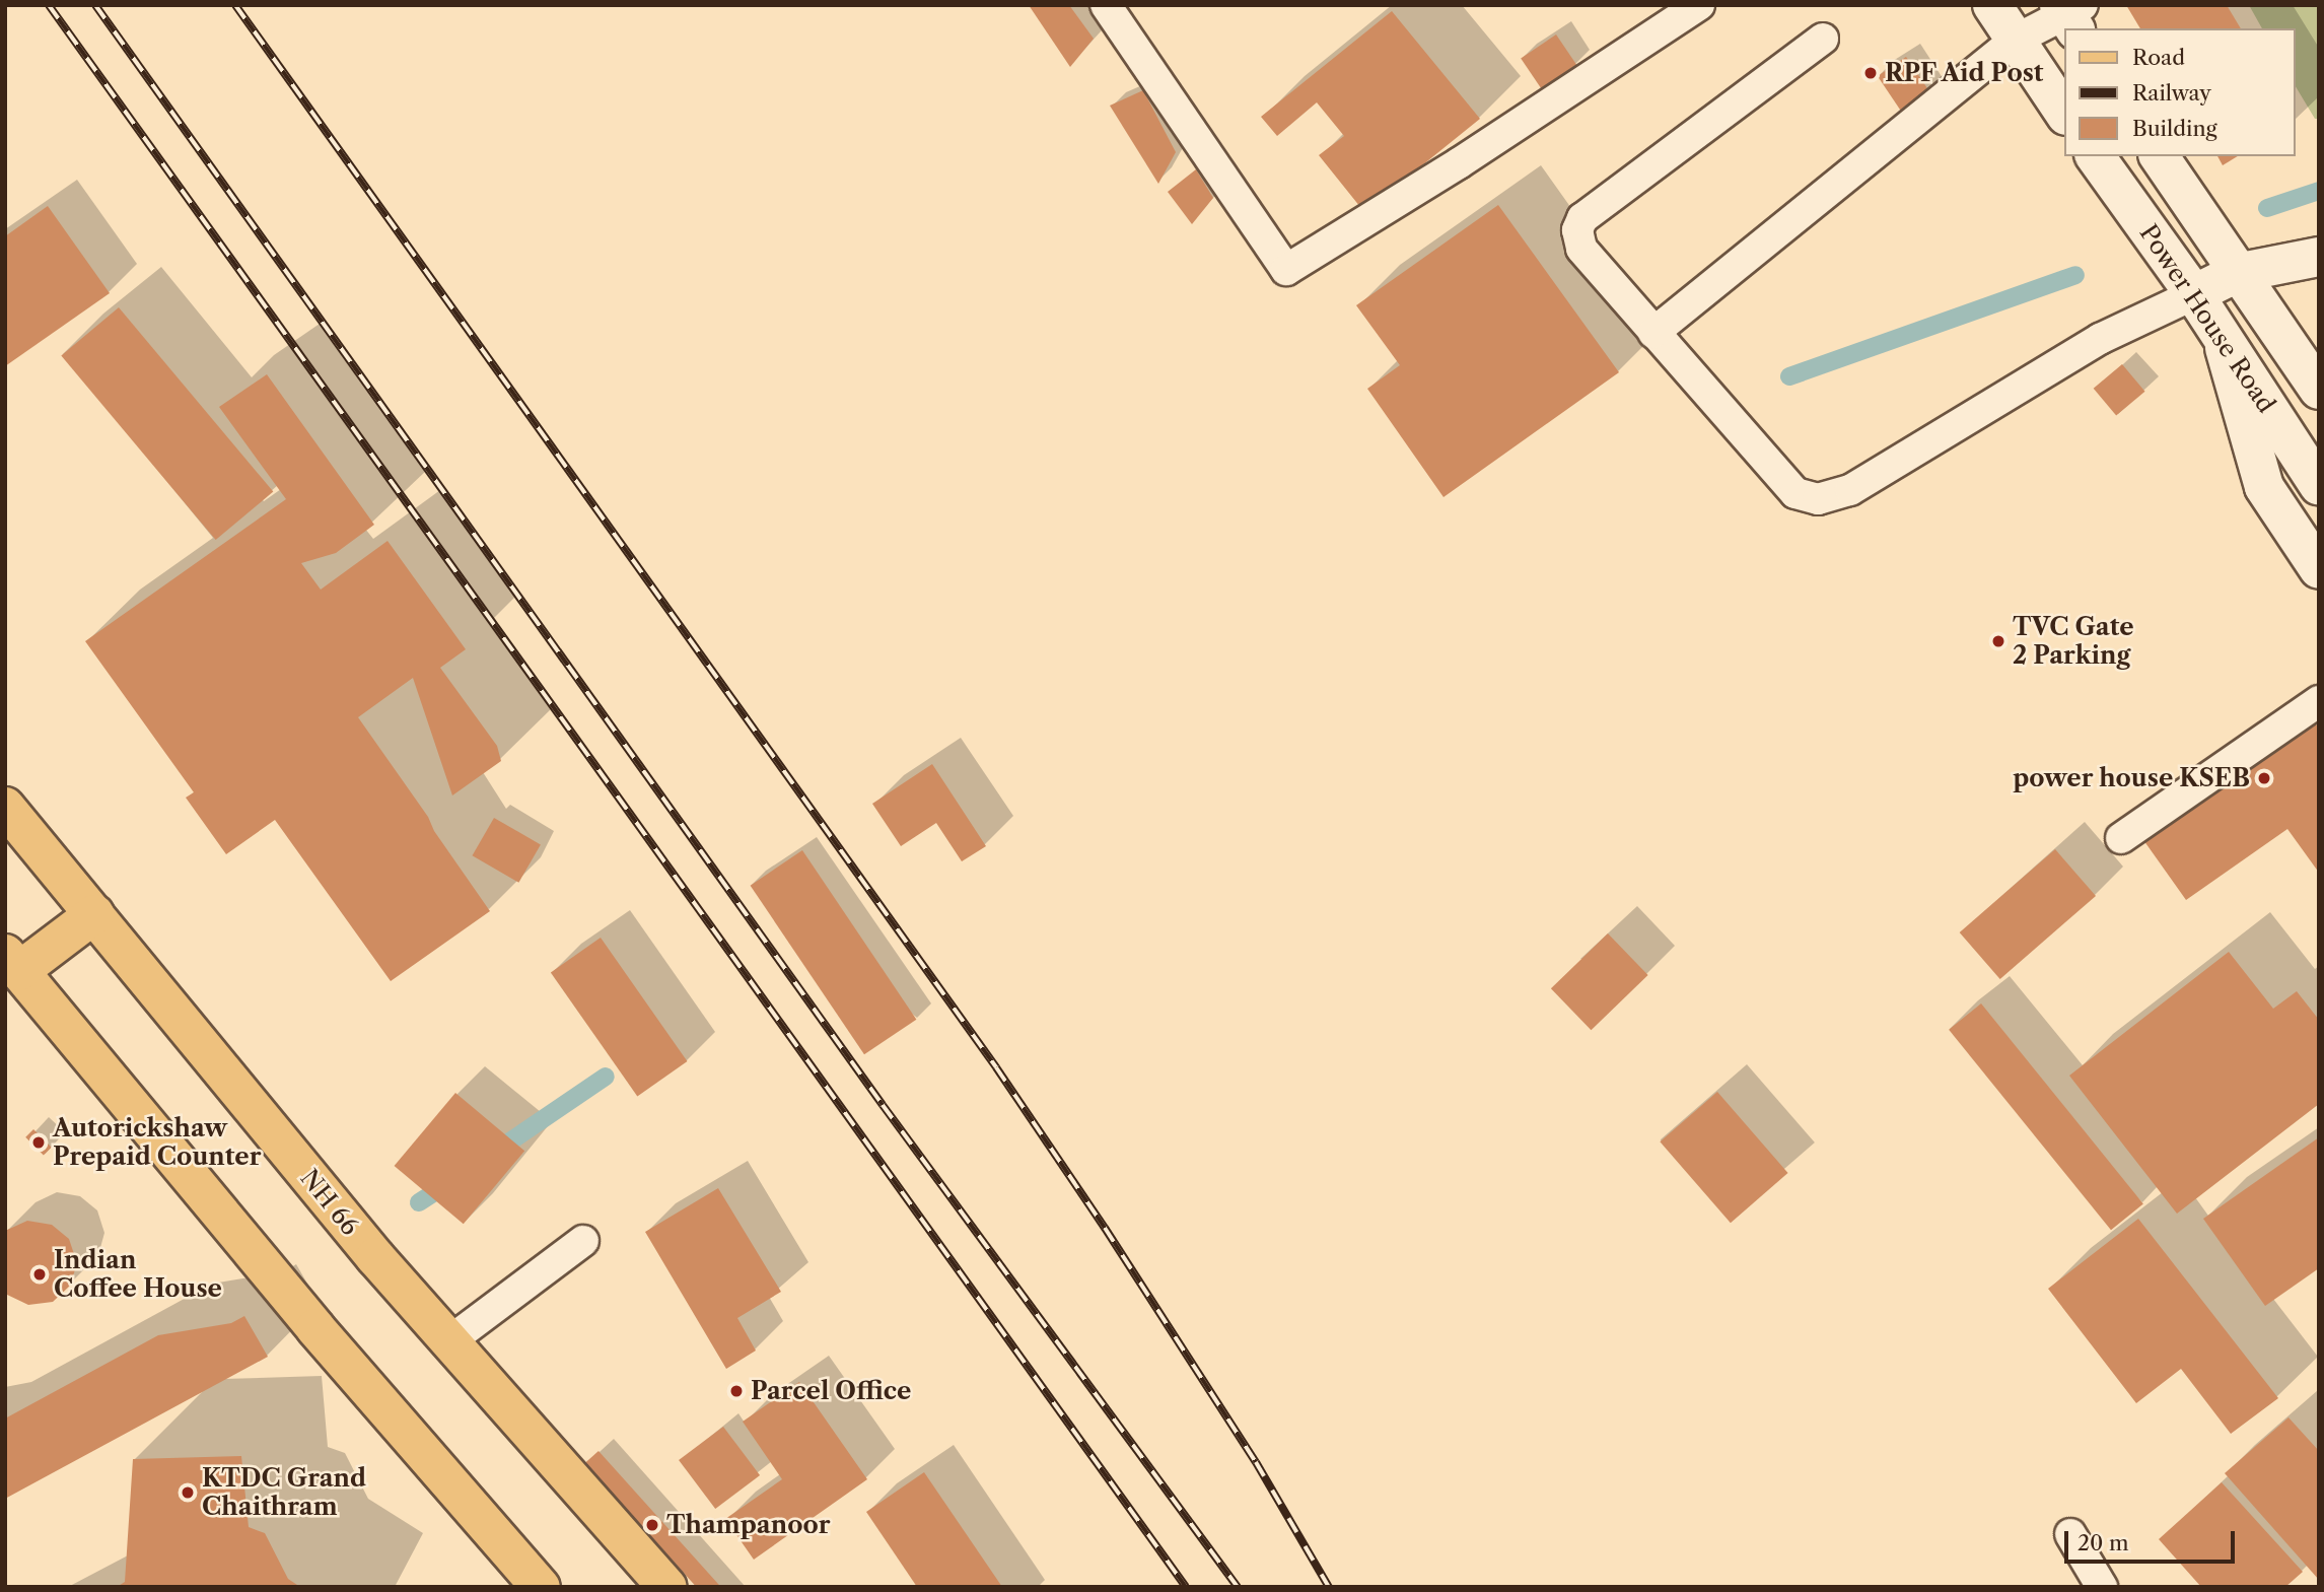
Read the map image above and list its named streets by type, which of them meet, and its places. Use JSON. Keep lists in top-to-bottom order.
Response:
{
  "streets": {
    "main road": ["Power House Road", "NH 66"]
  },
  "places": [
    "RPF Aid Post",
    "TVC Gate 2 Parking",
    "power house KSEB",
    "Autorickshaw Prepaid Counter",
    "Indian Coffee House",
    "Parcel Office",
    "KTDC Grand Chaithram",
    "Thampanoor"
  ],
  "legend": ["Road", "Railway", "Building"],
  "scale_bar": "20 m"
}
